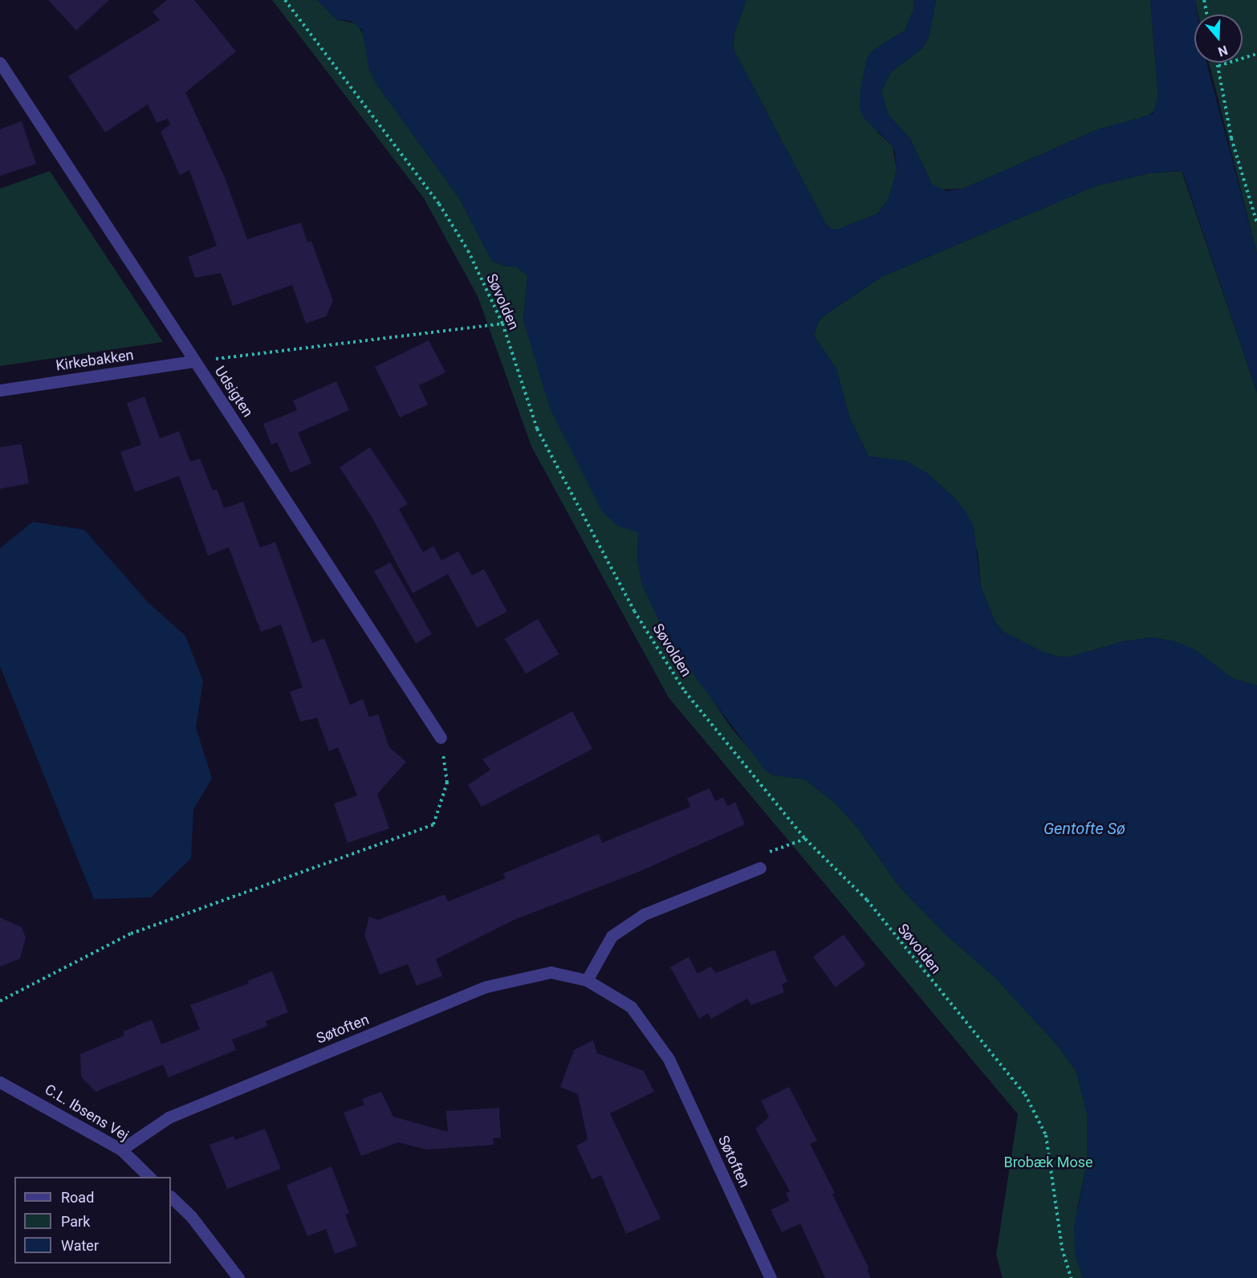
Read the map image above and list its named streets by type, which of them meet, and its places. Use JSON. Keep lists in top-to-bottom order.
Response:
{
  "streets": {
    "street": [
      "Kirkebakken",
      "Udsigten",
      "Søtoften",
      "C.L. Ibsens Vej"
    ],
    "path": ["Søvolden"]
  },
  "crossings": [
    ["Kirkebakken", "Udsigten"],
    ["Søtoften", "C.L. Ibsens Vej"]
  ],
  "water": ["Gentofte Sø"],
  "parks": ["Brobæk Mose"],
  "legend": ["Road", "Park", "Water"],
  "north": "bottom"
}
